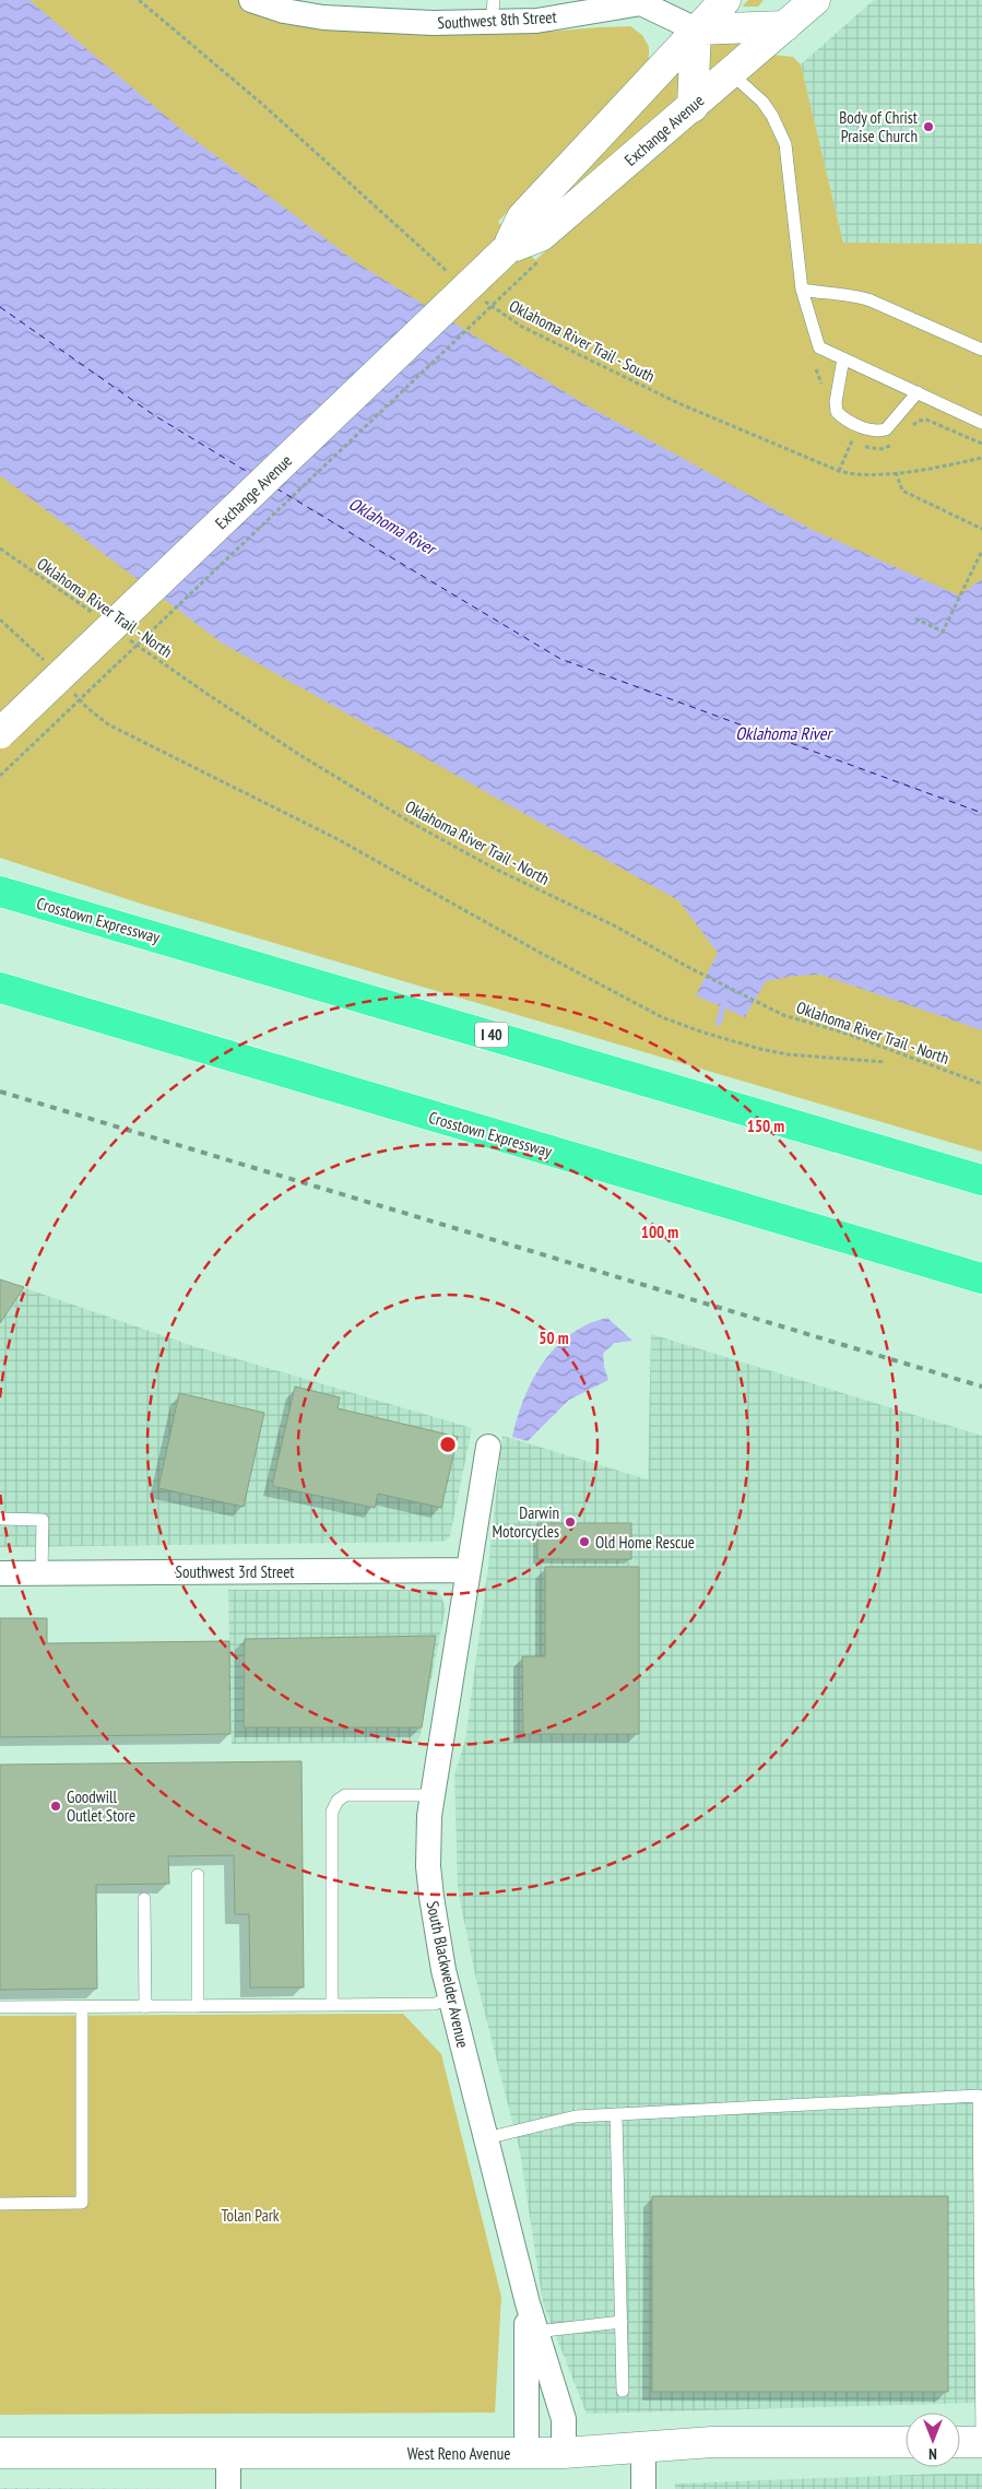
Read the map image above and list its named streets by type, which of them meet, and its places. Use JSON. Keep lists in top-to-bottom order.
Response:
{
  "streets": {
    "highway": ["Crosstown Expressway", "I 40"],
    "main road": ["Exchange Avenue", "West Reno Avenue"],
    "street": ["Southwest 8th Street", "Southwest 3rd Street", "South Blackwelder Avenue"],
    "path": ["Oklahoma River Trail - South", "Oklahoma River Trail - North"]
  },
  "crossings": [
    ["Southwest 8th Street", "Exchange Avenue"],
    ["Southwest 3rd Street", "South Blackwelder Avenue"],
    ["South Blackwelder Avenue", "West Reno Avenue"]
  ],
  "water": ["Oklahoma River"],
  "parks": ["Tolan Park"],
  "places": [
    "Body of Christ Praise Church",
    "Darwin Motorcycles",
    "Old Home Rescue",
    "Goodwill Outlet Store"
  ],
  "north": "bottom",
  "rings": ["150 m", "100 m", "50 m"]
}
